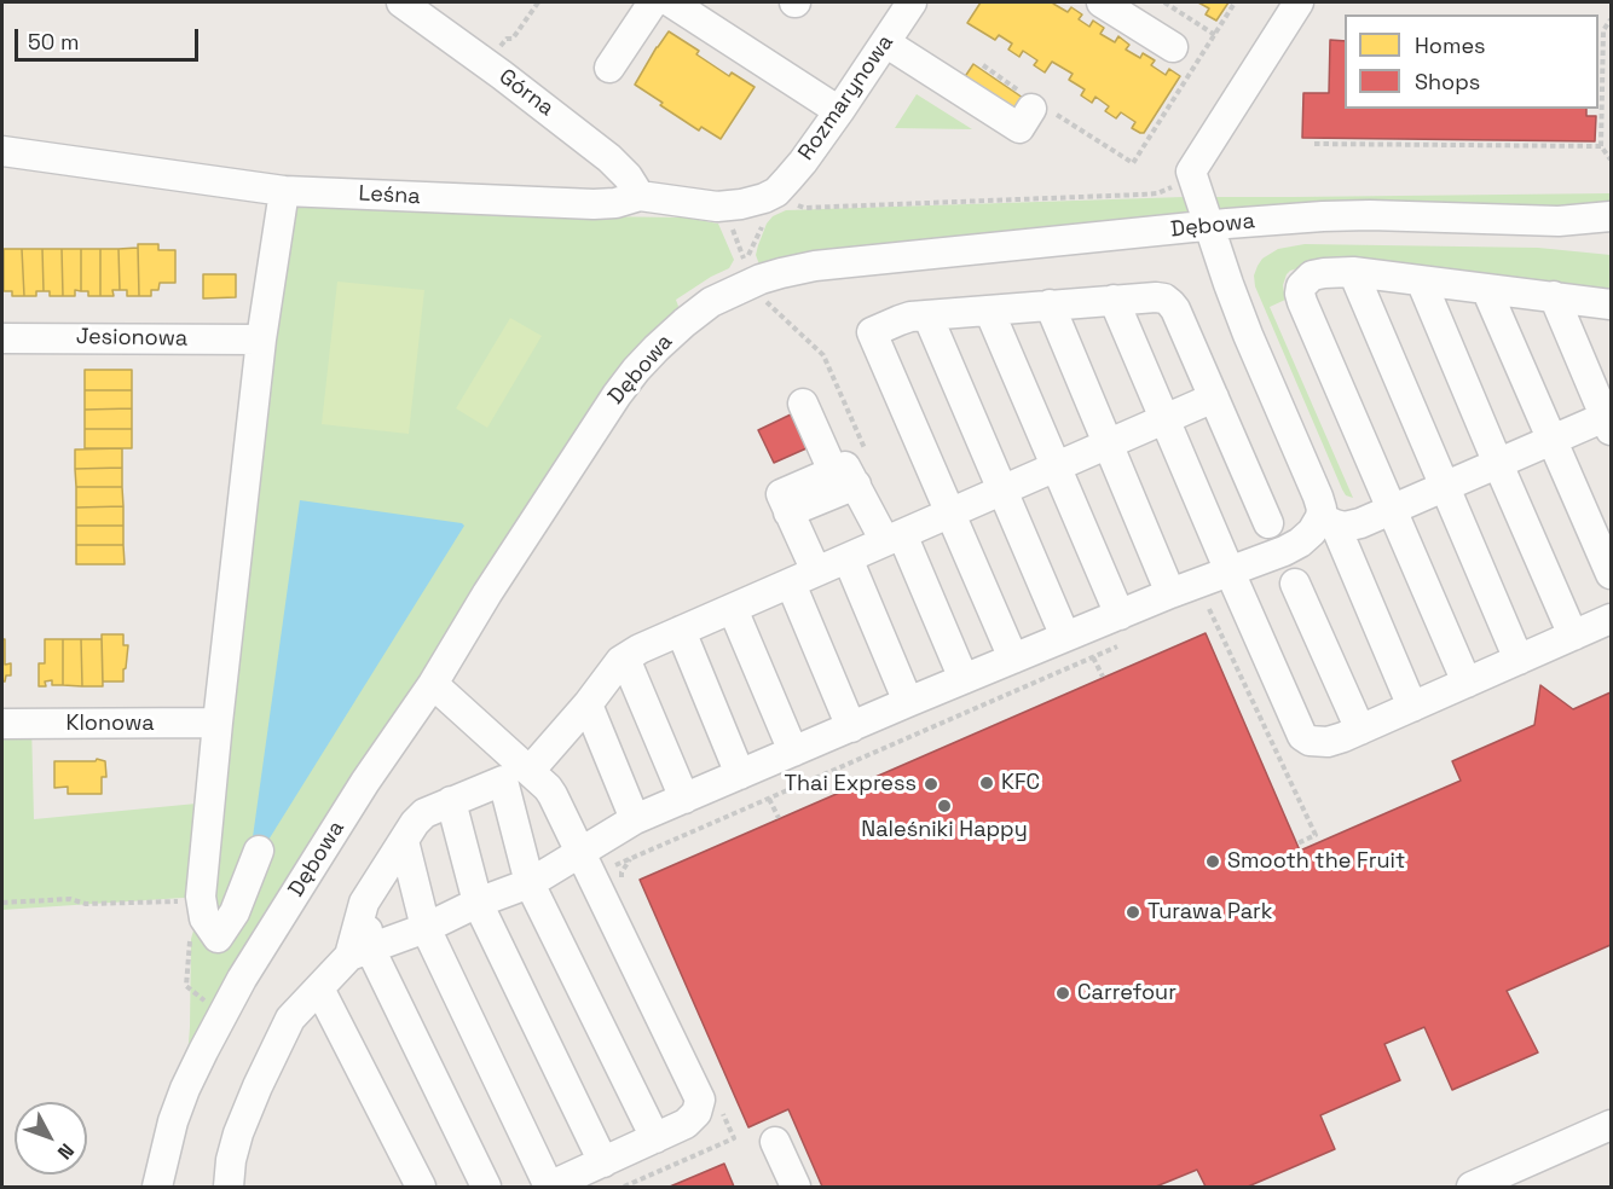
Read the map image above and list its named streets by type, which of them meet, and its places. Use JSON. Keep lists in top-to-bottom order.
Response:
{
  "streets": {
    "street": [
      "Górna",
      "Rozmarynowa",
      "Leśna",
      "Dębowa",
      "Jesionowa",
      "Klonowa"
    ]
  },
  "crossings": [
    ["Górna", "Leśna"],
    ["Rozmarynowa", "Leśna"]
  ],
  "places": [
    "KFC",
    "Thai Express",
    "Naleśniki Happy",
    "Smooth the Fruit",
    "Turawa Park",
    "Carrefour"
  ],
  "legend": ["Homes", "Shops"],
  "scale_bar": "50 m",
  "north": "bottom right"
}
